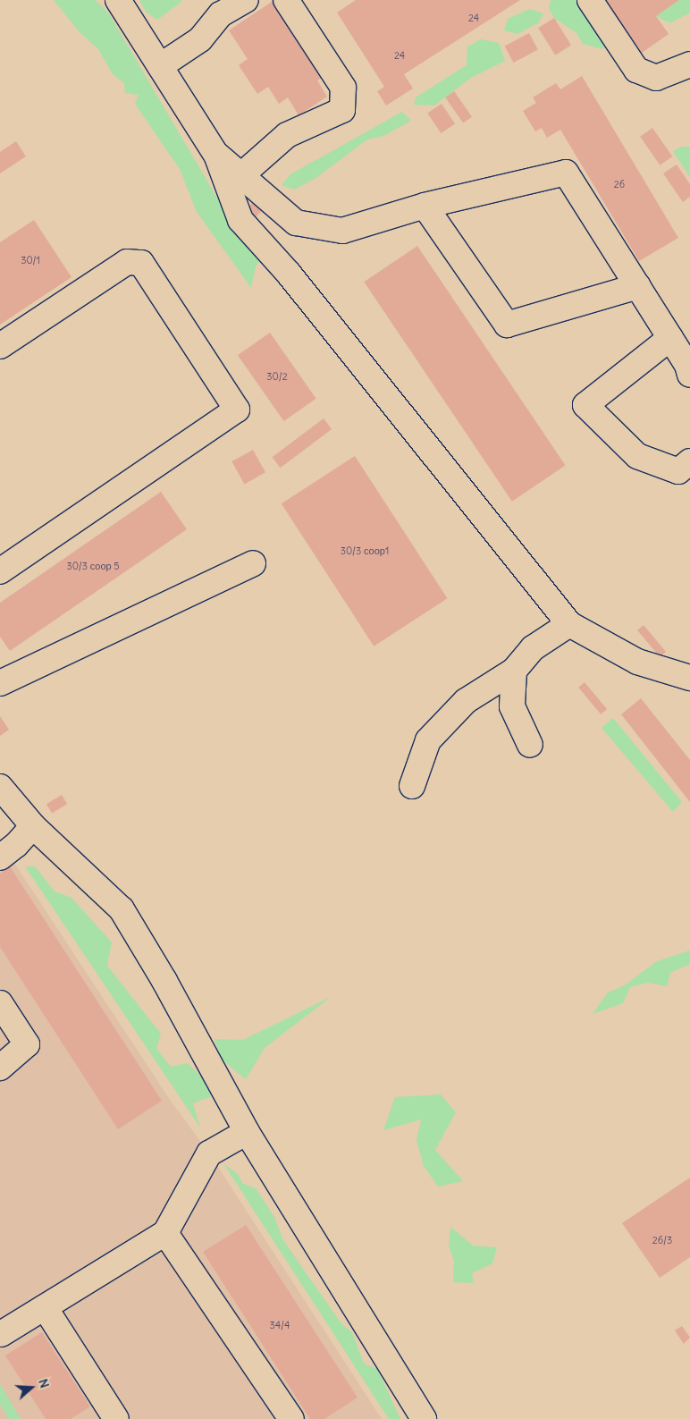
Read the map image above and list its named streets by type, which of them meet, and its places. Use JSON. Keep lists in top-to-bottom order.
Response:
{
  "house_numbers": [
    "24",
    "24",
    "26",
    "30/1",
    "30/2",
    "30/3 соор1",
    "30/3 соор 5",
    "26/3",
    "34/4"
  ],
  "north": "right"
}
